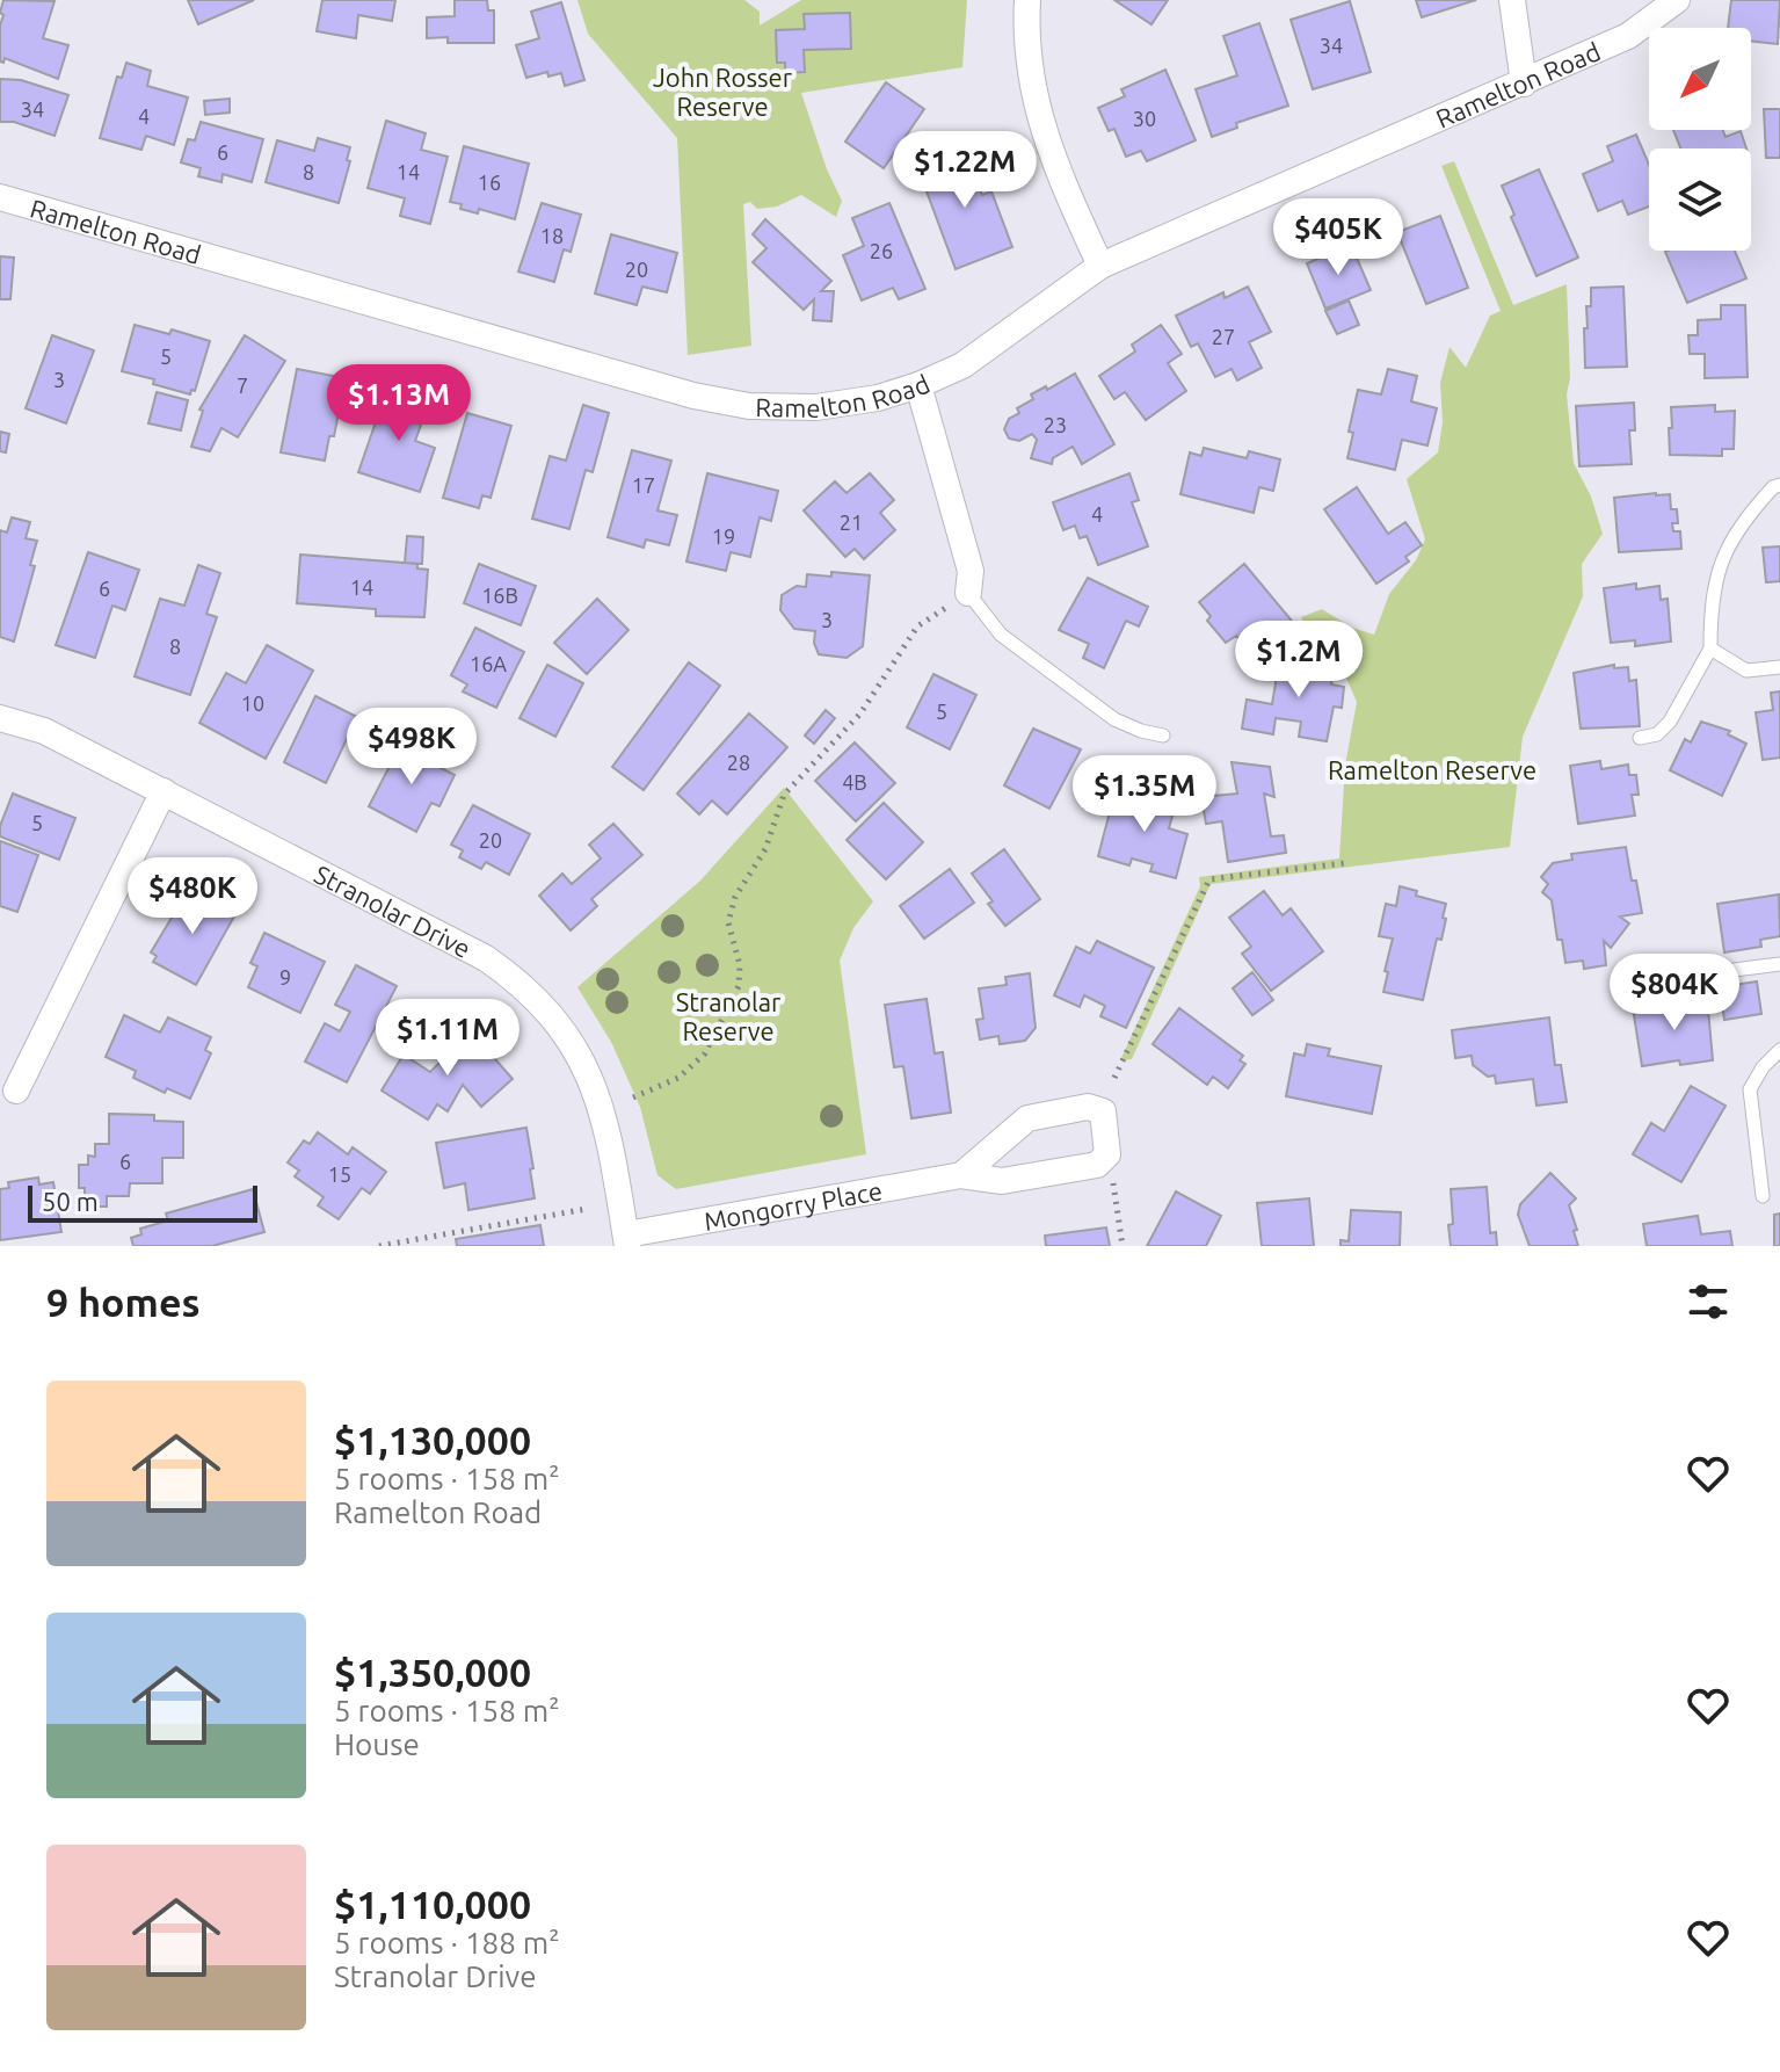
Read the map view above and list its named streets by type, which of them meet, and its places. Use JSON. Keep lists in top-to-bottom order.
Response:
{
  "streets": {
    "street": ["Ramelton Road", "Stranolar Drive", "Mongorry Place"]
  },
  "crossings": [
    ["Stranolar Drive", "Mongorry Place"]
  ],
  "parks": ["John Rosser Reserve", "Ramelton Reserve", "Stranolar Reserve"],
  "house_numbers": [
    "34",
    "34",
    "4",
    "30",
    "6",
    "8",
    "14",
    "16",
    "18",
    "26",
    "20",
    "27",
    "5",
    "3",
    "7",
    "23",
    "17",
    "4",
    "21",
    "19",
    "14",
    "6",
    "16B",
    "3",
    "8",
    "16A",
    "10",
    "5",
    "28",
    "4B",
    "5",
    "20",
    "9",
    "6",
    "15"
  ],
  "scale_bar": "50 m",
  "north": "bottom left",
  "page": {
    "price": [
      "$1.22M",
      "$405K",
      "$1.13M",
      "$1.2M",
      "$498K",
      "$1.35M",
      "$480K",
      "$804K",
      "$1.11M"
    ],
    "scale": "50 m",
    "heading": "9 homes",
    "list": [
      {
        "name": "$1,130,000",
        "note": "5 rooms · 158 m² · Ramelton Road"
      },
      {
        "name": "$1,350,000",
        "note": "5 rooms · 158 m² · House"
      },
      {
        "name": "$1,110,000",
        "note": "5 rooms · 188 m² · Stranolar Drive"
      }
    ]
  }
}
